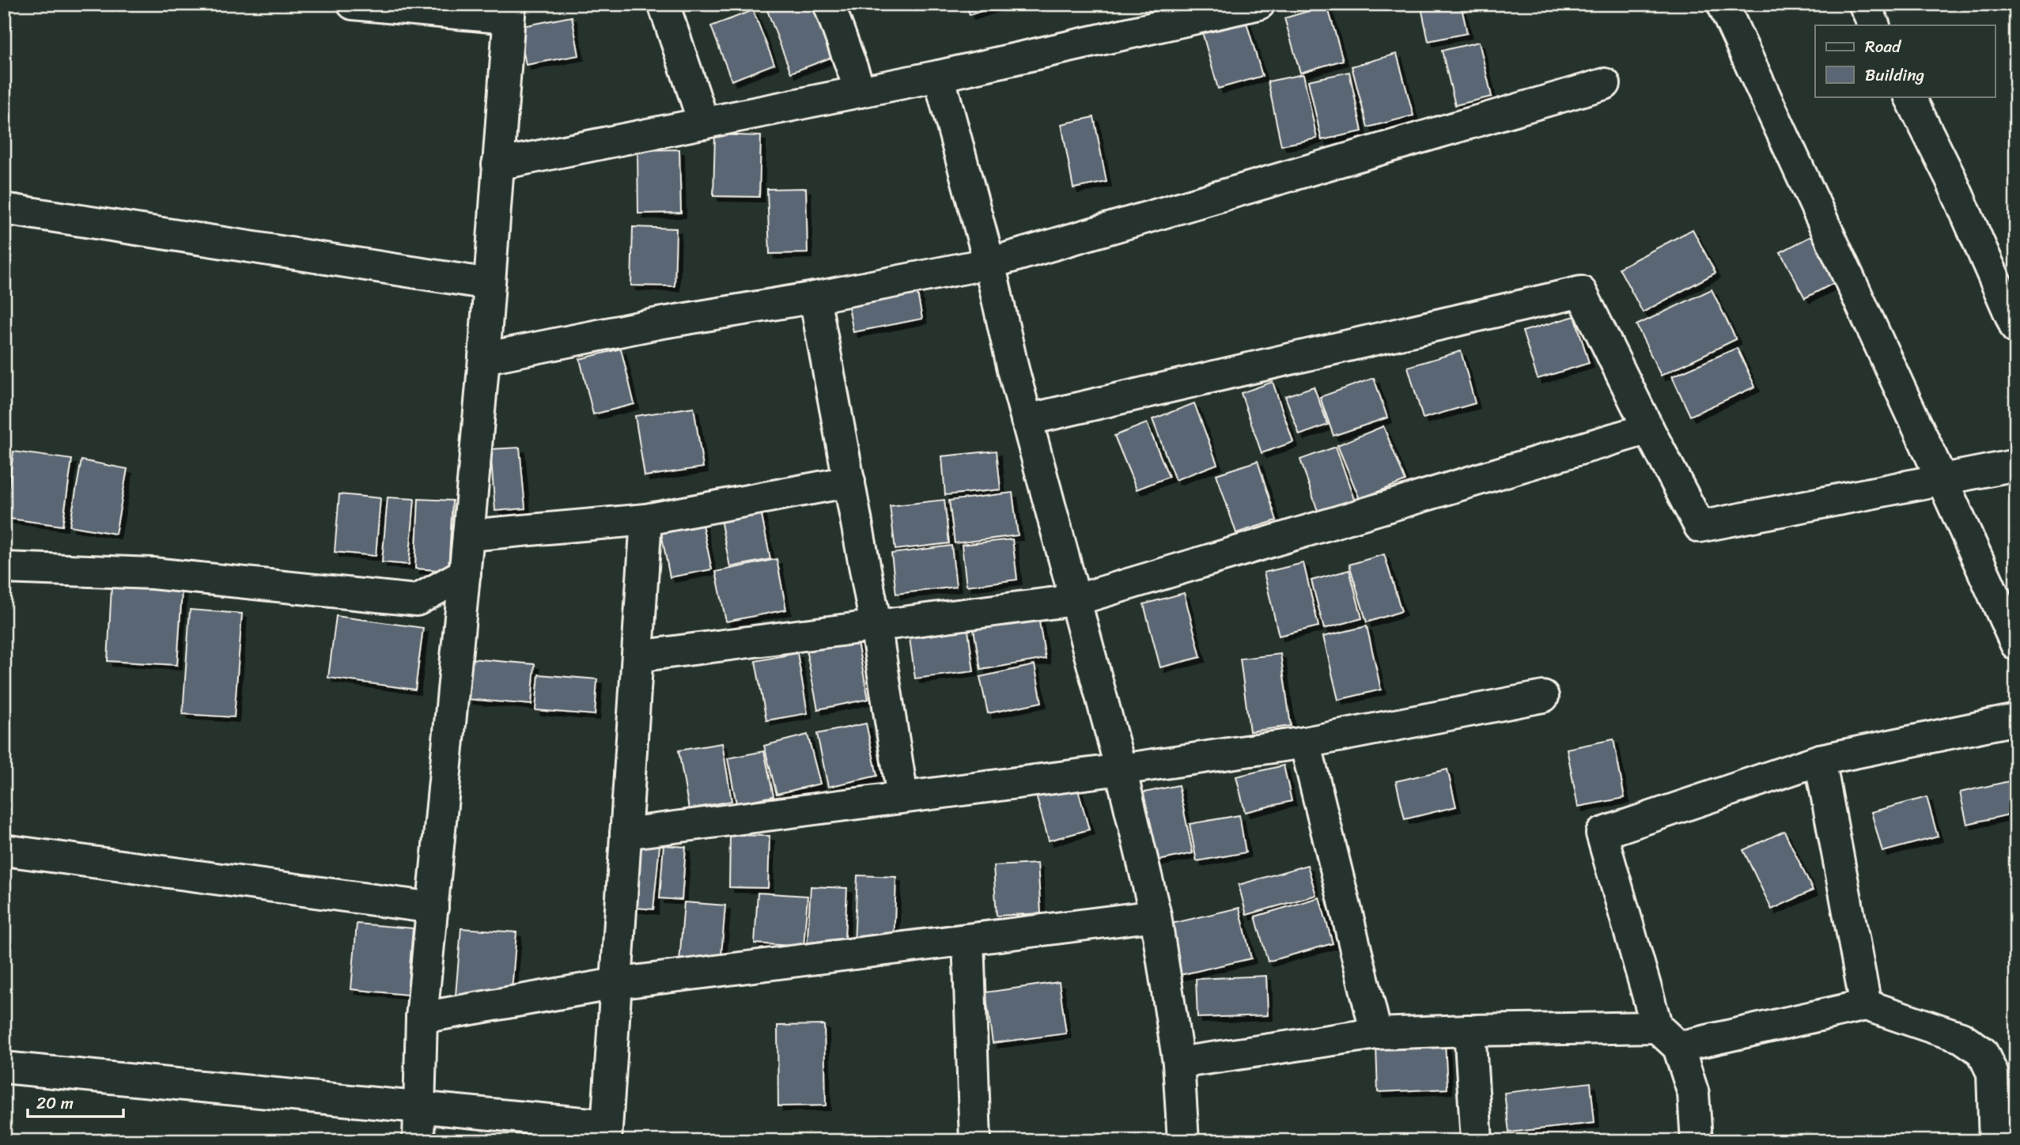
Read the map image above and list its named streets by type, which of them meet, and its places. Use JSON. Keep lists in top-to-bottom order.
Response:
{
  "legend": ["Road", "Building"],
  "scale_bar": "20 m"
}
